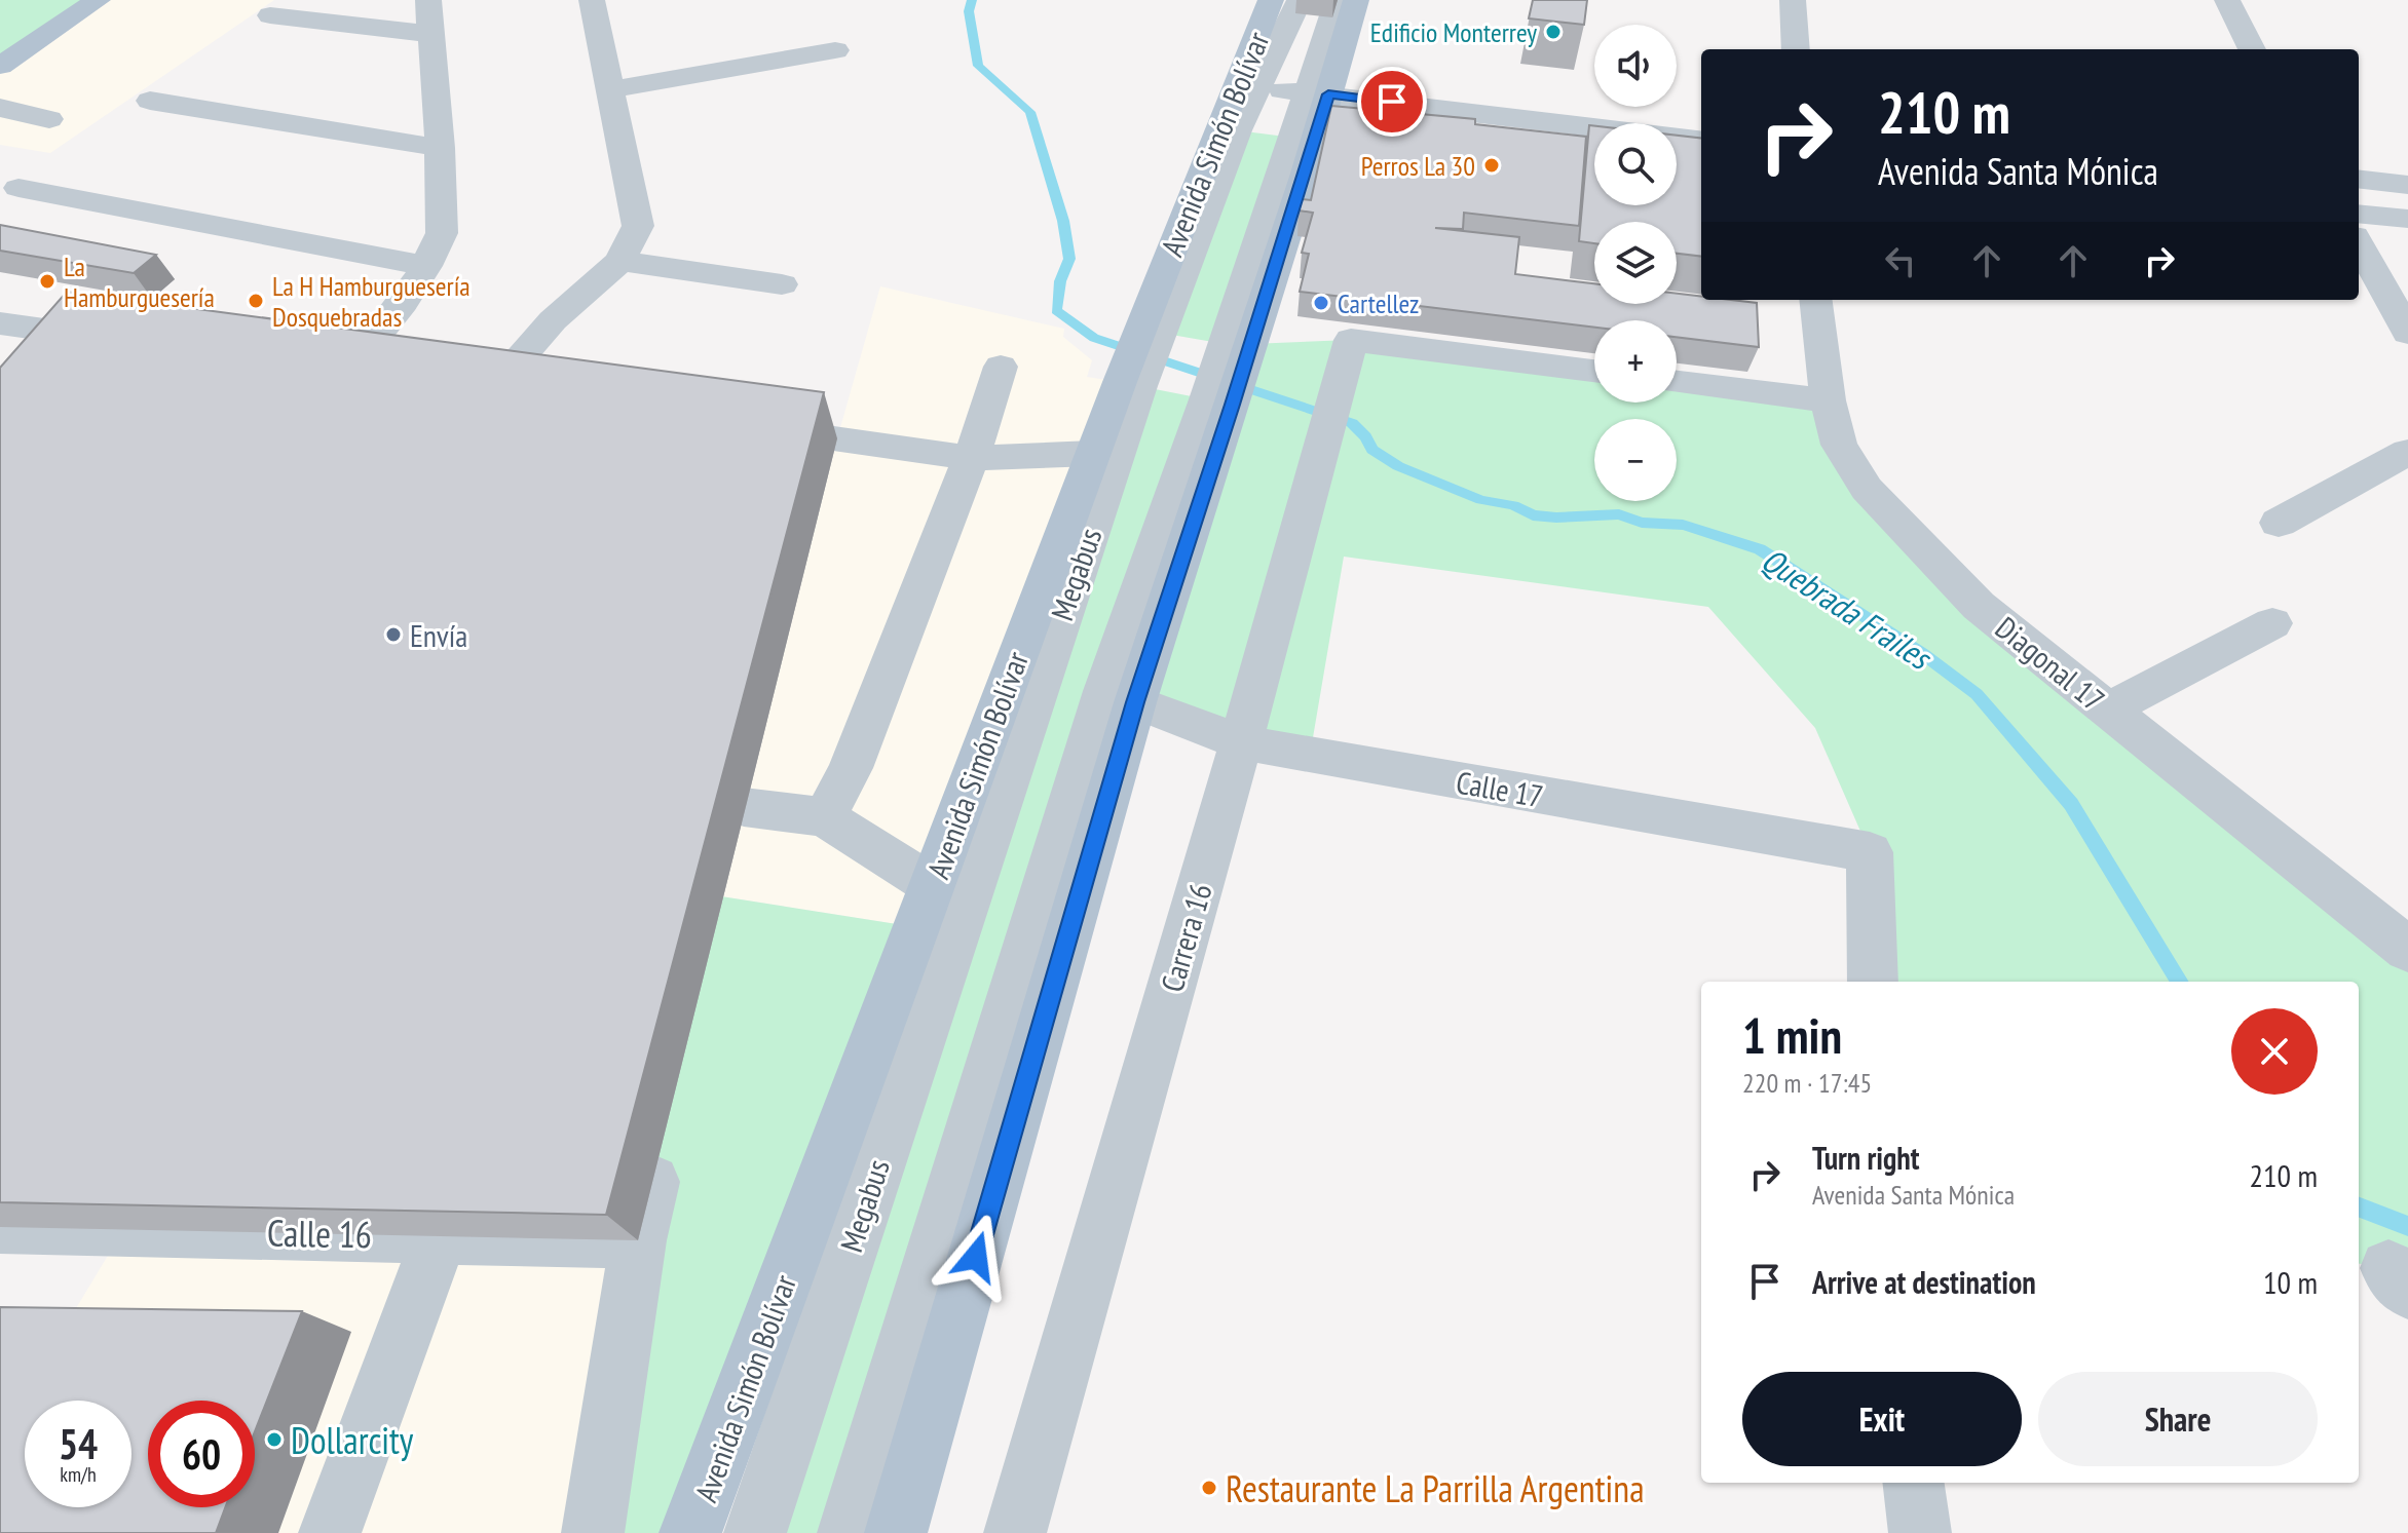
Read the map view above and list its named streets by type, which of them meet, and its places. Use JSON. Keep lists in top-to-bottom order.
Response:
{
  "streets": {
    "main road": ["Avenida Simón Bolívar"],
    "street": [
      "Megabus",
      "Diagonal 17",
      "Calle 17",
      "Carrera 16",
      "Calle 16"
    ]
  },
  "crossings": [
    ["Avenida Simón Bolívar", "Megabus"],
    ["Calle 17", "Carrera 16"]
  ],
  "water": ["Quebrada Frailes"],
  "places": [
    "Edificio Monterrey",
    "Perros La 30",
    "La Hamburguesería",
    "La H Hamburguesería Dosquebradas",
    "Cartellez",
    "Envía",
    "Dollarcity",
    "Restaurante La Parrilla Argentina"
  ],
  "page": {
    "map_buttons": ["+", "−"],
    "turn": ["210 m", "Avenida Santa Mónica"],
    "heading": ["1 min", "220 m · 17:45"],
    "list": [
      {
        "name": "Turn right",
        "note": "Avenida Santa Mónica",
        "value": "210 m"
      },
      {
        "name": "Arrive at destination",
        "value": "10 m"
      }
    ],
    "buttons": ["Exit", "Share"],
    "speed": "54 km/h",
    "limit": "60"
  }
}
